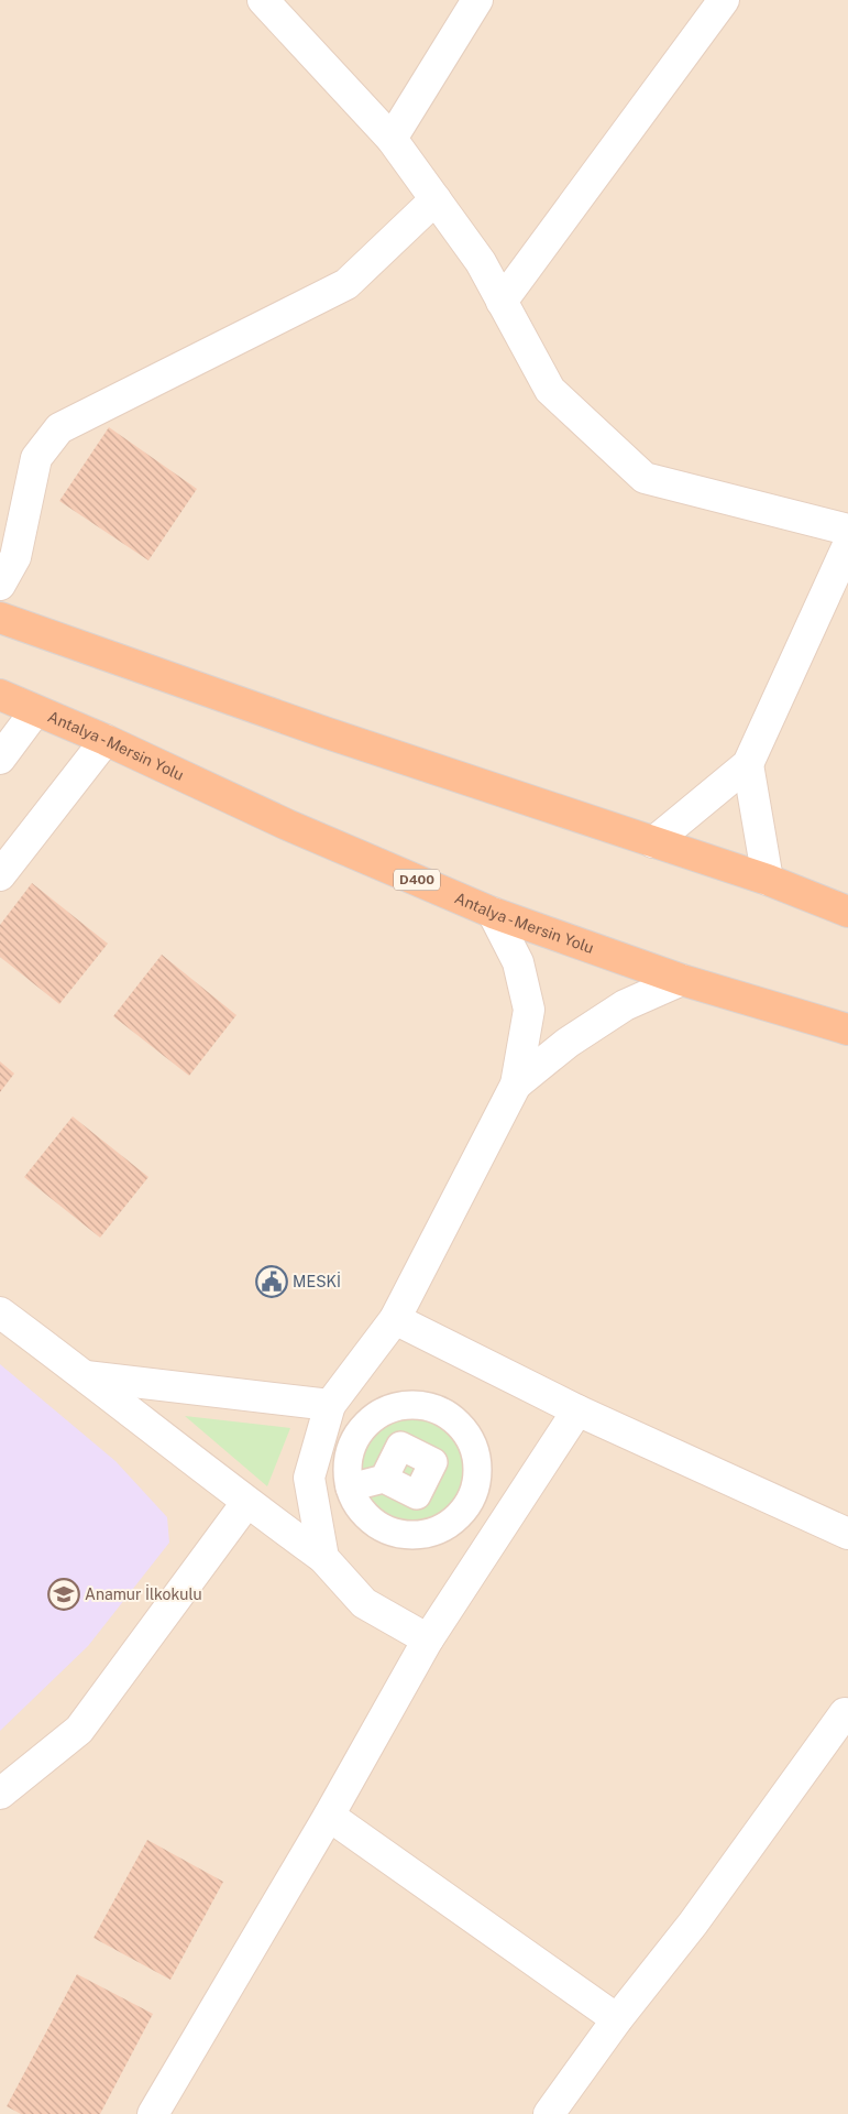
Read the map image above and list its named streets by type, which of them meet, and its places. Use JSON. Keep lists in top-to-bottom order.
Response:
{
  "streets": {
    "highway": ["Antalya - Mersin Yolu", "D400"]
  },
  "places": {
    "public building": ["MESKİ"],
    "school or university": ["Anamur İlkokulu"]
  }
}
